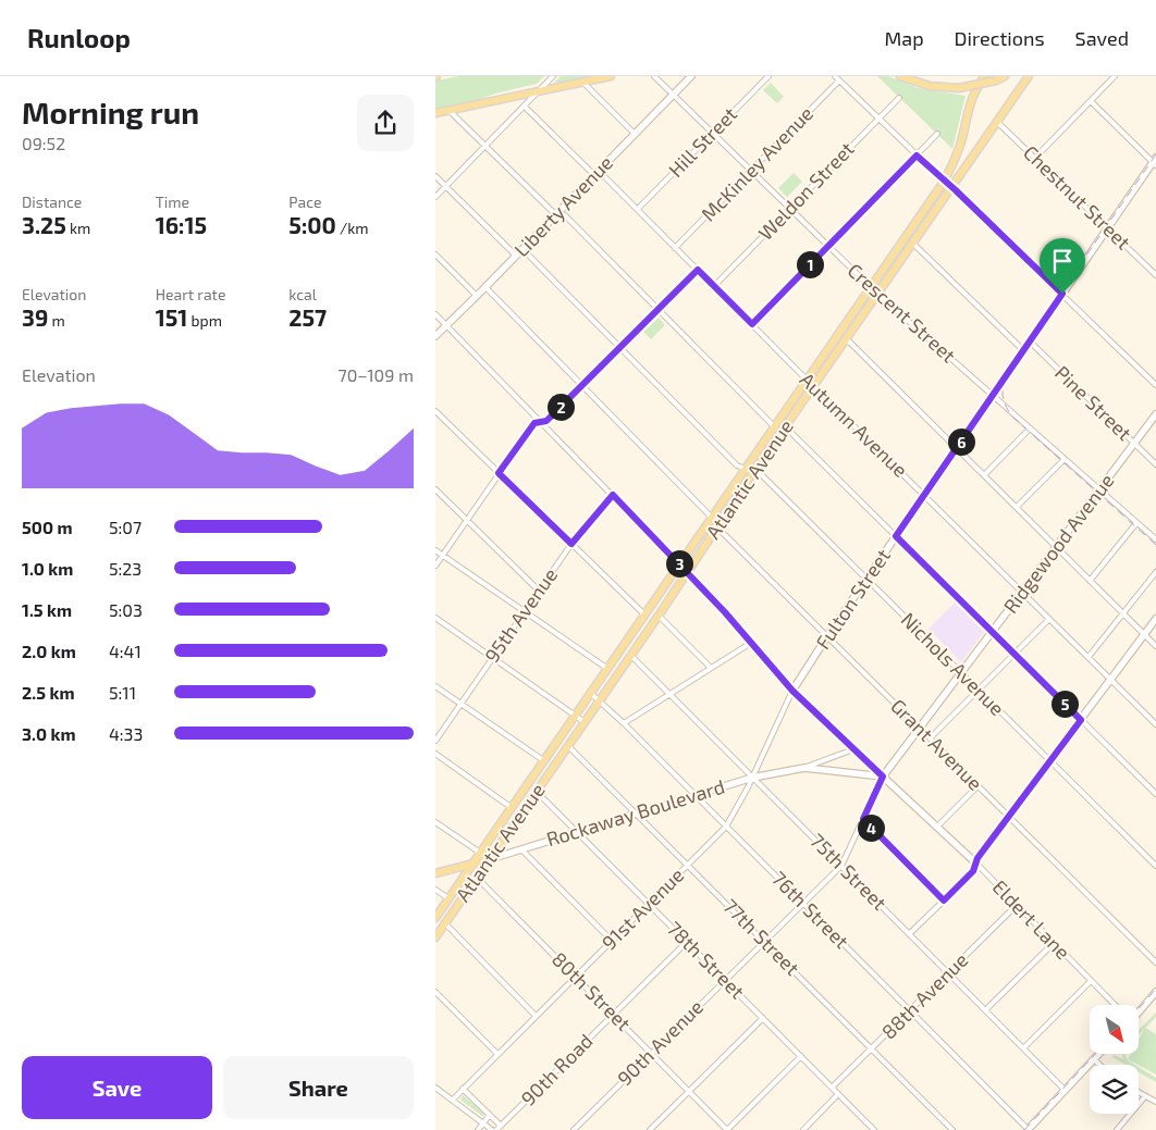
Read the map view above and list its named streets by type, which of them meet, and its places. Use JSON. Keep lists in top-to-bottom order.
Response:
{
  "streets": {
    "main road": [
      "Liberty Avenue",
      "Atlantic Avenue",
      "Ridgewood Avenue",
      "Fulton Street",
      "Rockaway Boulevard",
      "Eldert Lane"
    ],
    "street": [
      "Hill Street",
      "McKinley Avenue",
      "Weldon Street",
      "Chestnut Street",
      "Crescent Street",
      "Pine Street",
      "Autumn Avenue",
      "95th Avenue",
      "Nichols Avenue",
      "Grant Avenue",
      "75th Street",
      "91st Avenue",
      "76th Street",
      "77th Street",
      "78th Street",
      "80th Street",
      "88th Avenue",
      "90th Avenue",
      "90th Road"
    ]
  },
  "crossings": [
    ["Hill Street", "Crescent Street"],
    ["Hill Street", "Autumn Avenue"],
    ["McKinley Avenue", "Crescent Street"],
    ["McKinley Avenue", "Autumn Avenue"],
    ["Weldon Street", "Crescent Street"],
    ["Weldon Street", "Autumn Avenue"],
    ["Chestnut Street", "Atlantic Avenue"],
    ["Chestnut Street", "Fulton Street"],
    ["Liberty Avenue", "Crescent Street"],
    ["Liberty Avenue", "Autumn Avenue"],
    ["Liberty Avenue", "Nichols Avenue"],
    ["Liberty Avenue", "Eldert Lane"],
    ["Crescent Street", "Atlantic Avenue"],
    ["Crescent Street", "Ridgewood Avenue"],
    ["Crescent Street", "Fulton Street"],
    ["Pine Street", "Ridgewood Avenue"],
    ["Pine Street", "Fulton Street"],
    ["Autumn Avenue", "Atlantic Avenue"],
    ["Autumn Avenue", "Ridgewood Avenue"],
    ["Autumn Avenue", "Fulton Street"],
    ["Atlantic Avenue", "Nichols Avenue"],
    ["Atlantic Avenue", "Grant Avenue"],
    ["Atlantic Avenue", "Rockaway Boulevard"],
    ["Atlantic Avenue", "75th Street"],
    ["Atlantic Avenue", "76th Street"],
    ["Atlantic Avenue", "Eldert Lane"],
    ["Atlantic Avenue", "77th Street"],
    ["Atlantic Avenue", "78th Street"],
    ["Atlantic Avenue", "80th Street"],
    ["Ridgewood Avenue", "Nichols Avenue"],
    ["Ridgewood Avenue", "Grant Avenue"],
    ["Ridgewood Avenue", "Rockaway Boulevard"],
    ["Ridgewood Avenue", "Eldert Lane"],
    ["Ridgewood Avenue", "90th Avenue"],
    ["Fulton Street", "Nichols Avenue"],
    ["Fulton Street", "Grant Avenue"],
    ["Fulton Street", "91st Avenue"],
    ["Fulton Street", "Eldert Lane"],
    ["95th Avenue", "Eldert Lane"],
    ["Rockaway Boulevard", "75th Street"],
    ["Rockaway Boulevard", "91st Avenue"],
    ["Rockaway Boulevard", "76th Street"],
    ["Rockaway Boulevard", "Eldert Lane"],
    ["Rockaway Boulevard", "77th Street"],
    ["Rockaway Boulevard", "78th Street"],
    ["Rockaway Boulevard", "90th Avenue"],
    ["75th Street", "91st Avenue"],
    ["75th Street", "88th Avenue"],
    ["75th Street", "90th Avenue"],
    ["91st Avenue", "76th Street"],
    ["91st Avenue", "Eldert Lane"],
    ["91st Avenue", "77th Street"],
    ["91st Avenue", "78th Street"],
    ["91st Avenue", "80th Street"],
    ["76th Street", "88th Avenue"],
    ["76th Street", "90th Avenue"],
    ["Eldert Lane", "88th Avenue"],
    ["Eldert Lane", "90th Avenue"],
    ["77th Street", "88th Avenue"],
    ["77th Street", "90th Avenue"],
    ["78th Street", "88th Avenue"],
    ["78th Street", "90th Avenue"],
    ["78th Street", "90th Road"],
    ["80th Street", "90th Avenue"],
    ["80th Street", "90th Road"]
  ],
  "north": "bottom right",
  "page": {
    "header": "Runloop",
    "nav": ["Map", "Directions", "Saved"],
    "heading": ["Morning run", "09:52"],
    "stats": [
      ["Distance", "3.25 km"],
      ["Time", "16:15"],
      ["Pace", "5:00 /km"],
      ["Elevation", "39 m"],
      ["Heart rate", "151 bpm"],
      ["kcal", "257"]
    ],
    "pins": [
      "1",
      "2",
      "6",
      "3",
      "5",
      "4"
    ],
    "chart": ["Elevation", "70–109 m"],
    "list": [
      {
        "name": "500 m",
        "note": "5:07"
      },
      {
        "name": "1.0 km",
        "note": "5:23"
      },
      {
        "name": "1.5 km",
        "note": "5:03"
      },
      {
        "name": "2.0 km",
        "note": "4:41"
      },
      {
        "name": "2.5 km",
        "note": "5:11"
      },
      {
        "name": "3.0 km",
        "note": "4:33"
      }
    ],
    "buttons": ["Save", "Share"]
  }
}
